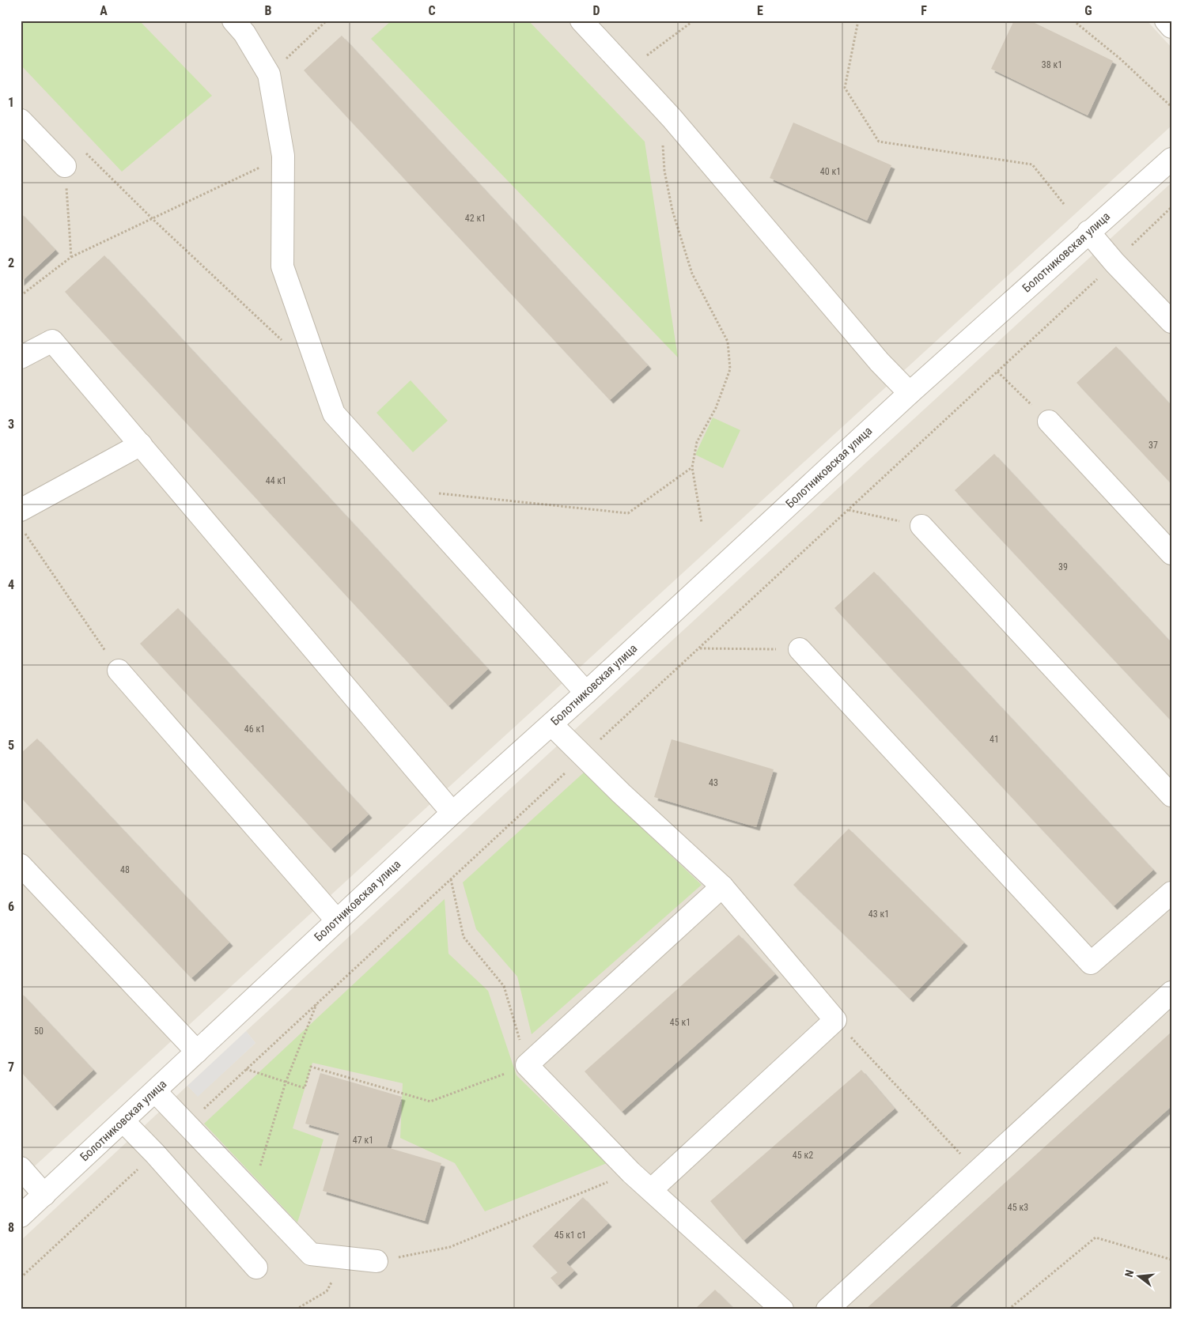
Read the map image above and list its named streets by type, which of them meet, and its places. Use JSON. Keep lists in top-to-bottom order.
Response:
{
  "streets": {
    "street": ["Болотниковская улица"]
  },
  "house_numbers": [
    "38 к1",
    "40 к1",
    "42 к1",
    "37",
    "44 к1",
    "39",
    "46 к1",
    "41",
    "43",
    "48",
    "43 к1",
    "45 к1",
    "50",
    "47 к1",
    "45 к2",
    "45 к3",
    "45 к1 с1"
  ],
  "north": "left",
  "grid": {
    "columns": [
      "A",
      "B",
      "C",
      "D",
      "E",
      "F",
      "G"
    ],
    "rows": [
      "1",
      "2",
      "3",
      "4",
      "5",
      "6",
      "7",
      "8"
    ]
  }
}
